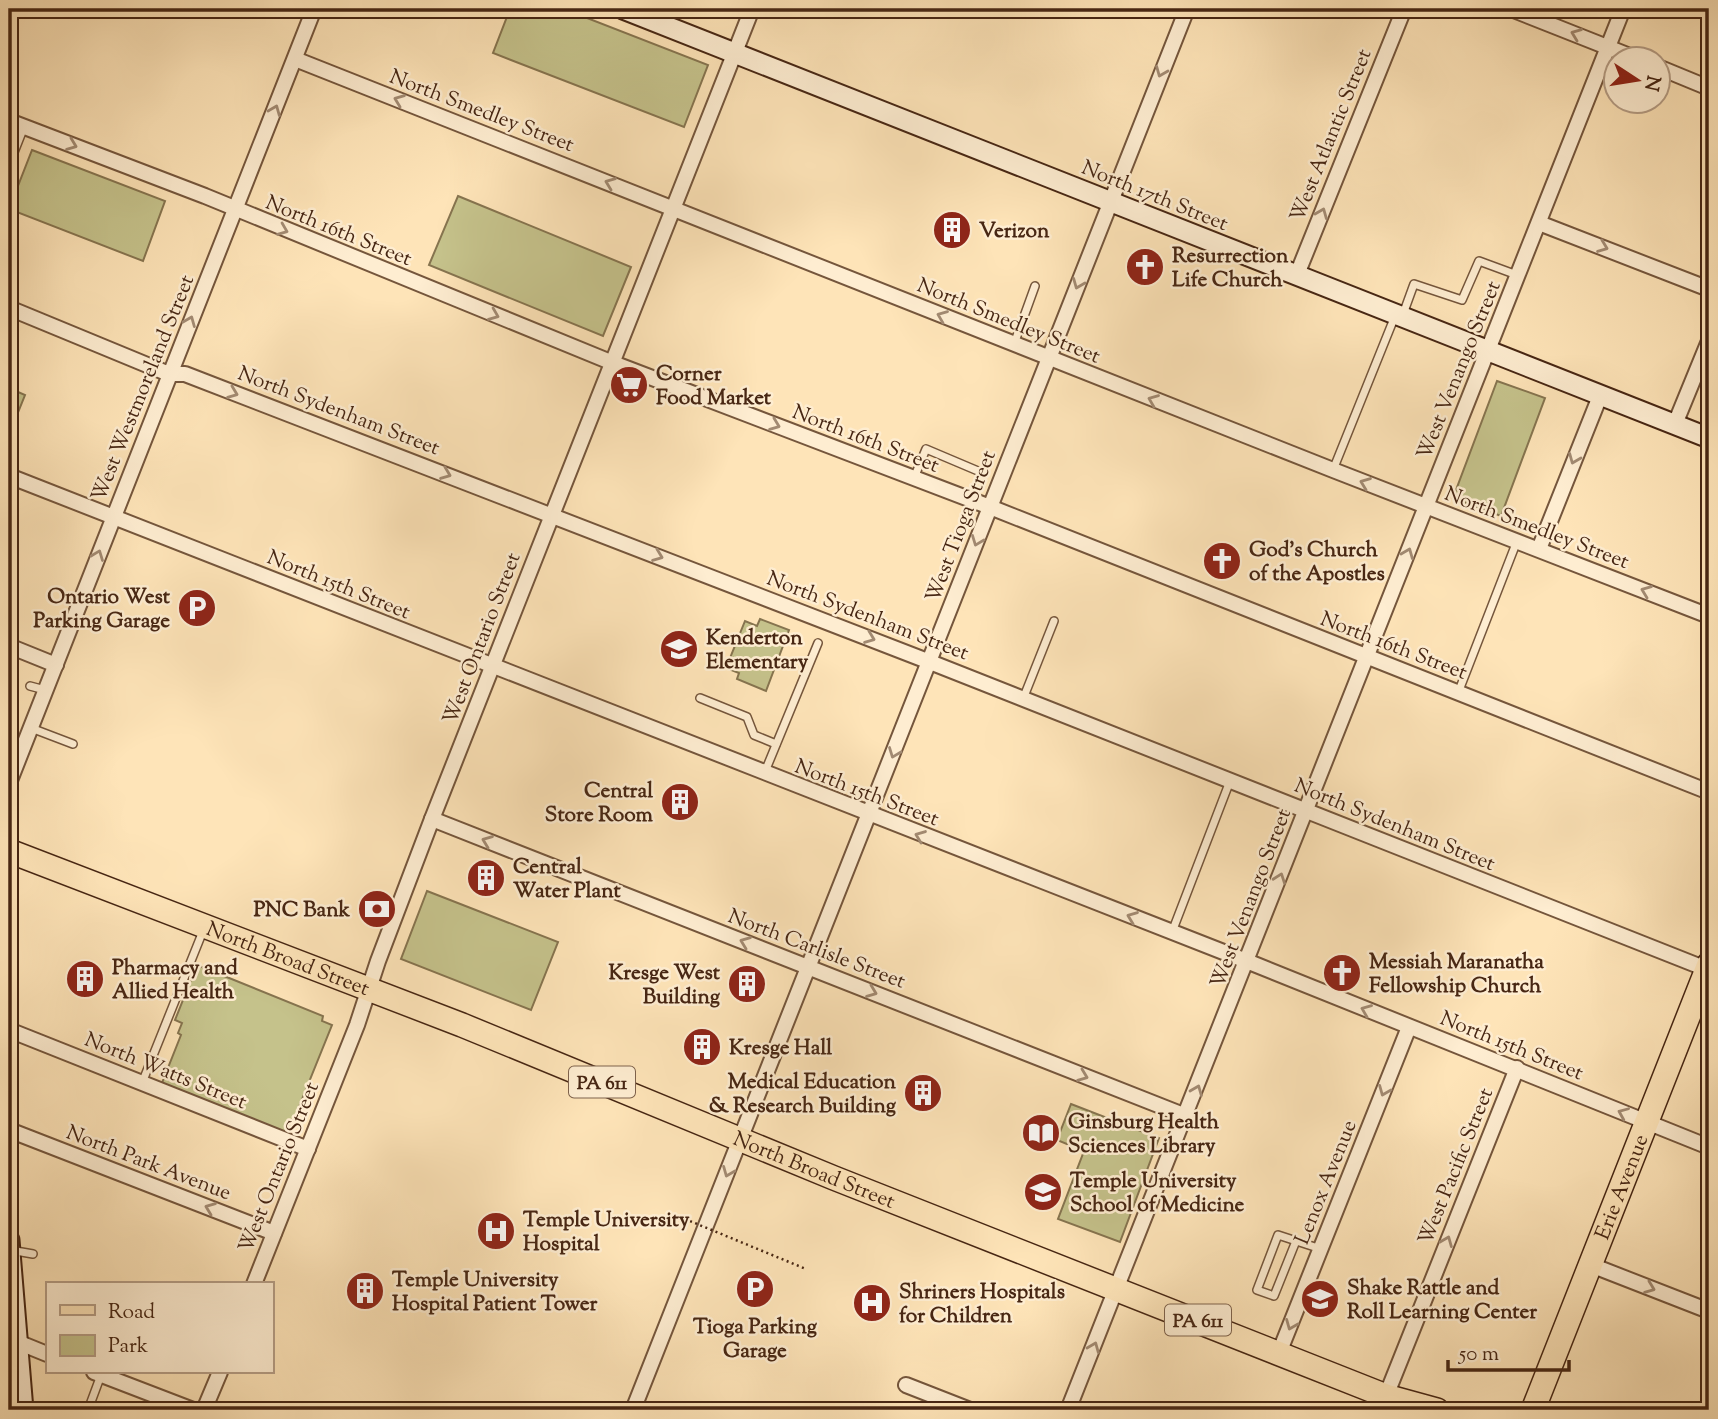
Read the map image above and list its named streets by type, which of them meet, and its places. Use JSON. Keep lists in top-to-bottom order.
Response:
{
  "streets": {
    "main road": ["North Broad Street", "PA 611", "Erie Avenue"],
    "street": [
      "North Smedley Street",
      "West Atlantic Street",
      "North 17th Street",
      "North 16th Street",
      "West Venango Street",
      "West Westmoreland Street",
      "North Sydenham Street",
      "West Tioga Street",
      "North 15th Street",
      "West Ontario Street",
      "North Carlisle Street",
      "North Watts Street",
      "North Park Avenue",
      "West Pacific Street",
      "Lenox Avenue"
    ]
  },
  "crossings": [
    ["North Smedley Street", "West Venango Street"],
    ["North Smedley Street", "West Westmoreland Street"],
    ["North Smedley Street", "West Tioga Street"],
    ["North Smedley Street", "West Ontario Street"],
    ["West Atlantic Street", "North 17th Street"],
    ["North 17th Street", "West Venango Street"],
    ["North 17th Street", "West Tioga Street"],
    ["North 17th Street", "West Ontario Street"],
    ["North 16th Street", "West Venango Street"],
    ["North 16th Street", "West Westmoreland Street"],
    ["North 16th Street", "West Tioga Street"],
    ["North 16th Street", "West Ontario Street"],
    ["West Venango Street", "North Sydenham Street"],
    ["West Venango Street", "North 15th Street"],
    ["West Venango Street", "North Carlisle Street"],
    ["West Venango Street", "North Broad Street"],
    ["West Westmoreland Street", "North Sydenham Street"],
    ["West Westmoreland Street", "North 15th Street"],
    ["North Sydenham Street", "West Tioga Street"],
    ["North Sydenham Street", "West Ontario Street"],
    ["North Sydenham Street", "Erie Avenue"],
    ["West Tioga Street", "North 15th Street"],
    ["West Tioga Street", "North Carlisle Street"],
    ["West Tioga Street", "North Broad Street"],
    ["North 15th Street", "West Ontario Street"],
    ["North 15th Street", "West Pacific Street"],
    ["North 15th Street", "Lenox Avenue"],
    ["North 15th Street", "Erie Avenue"],
    ["West Ontario Street", "North Carlisle Street"],
    ["West Ontario Street", "North Broad Street"],
    ["West Ontario Street", "North Watts Street"],
    ["West Ontario Street", "North Park Avenue"],
    ["North Broad Street", "West Pacific Street"],
    ["North Broad Street", "Lenox Avenue"]
  ],
  "one_way": [
    "North Smedley Street",
    "West Atlantic Street",
    "North 16th Street",
    "West Venango Street",
    "West Westmoreland Street",
    "North Sydenham Street",
    "West Tioga Street",
    "North Park Avenue",
    "West Pacific Street",
    "Lenox Avenue"
  ],
  "places": {
    "building": [
      "Verizon",
      "Central Store Room",
      "Central Water Plant",
      "Pharmacy and Allied Health",
      "Kresge West Building",
      "Kresge Hall",
      "Medical Education & Research Building",
      "Temple University Hospital Patient Tower"
    ],
    "church": ["Resurrection Life Church", "God's Church of the Apostles", "Messiah Maranatha Fellowship Church"],
    "supermarket": ["Corner Food Market"],
    "parking": ["Ontario West Parking Garage", "Tioga Parking Garage"],
    "school or university": ["Kenderton Elementary", "Temple University School of Medicine", "Shake Rattle and Roll Learning Center"],
    "bank": ["PNC Bank"],
    "library": ["Ginsburg Health Sciences Library"],
    "hospital": ["Temple University Hospital", "Shriners Hospitals for Children"]
  },
  "legend": ["Road", "Park"],
  "scale_bar": "50 m",
  "north": "right"
}
